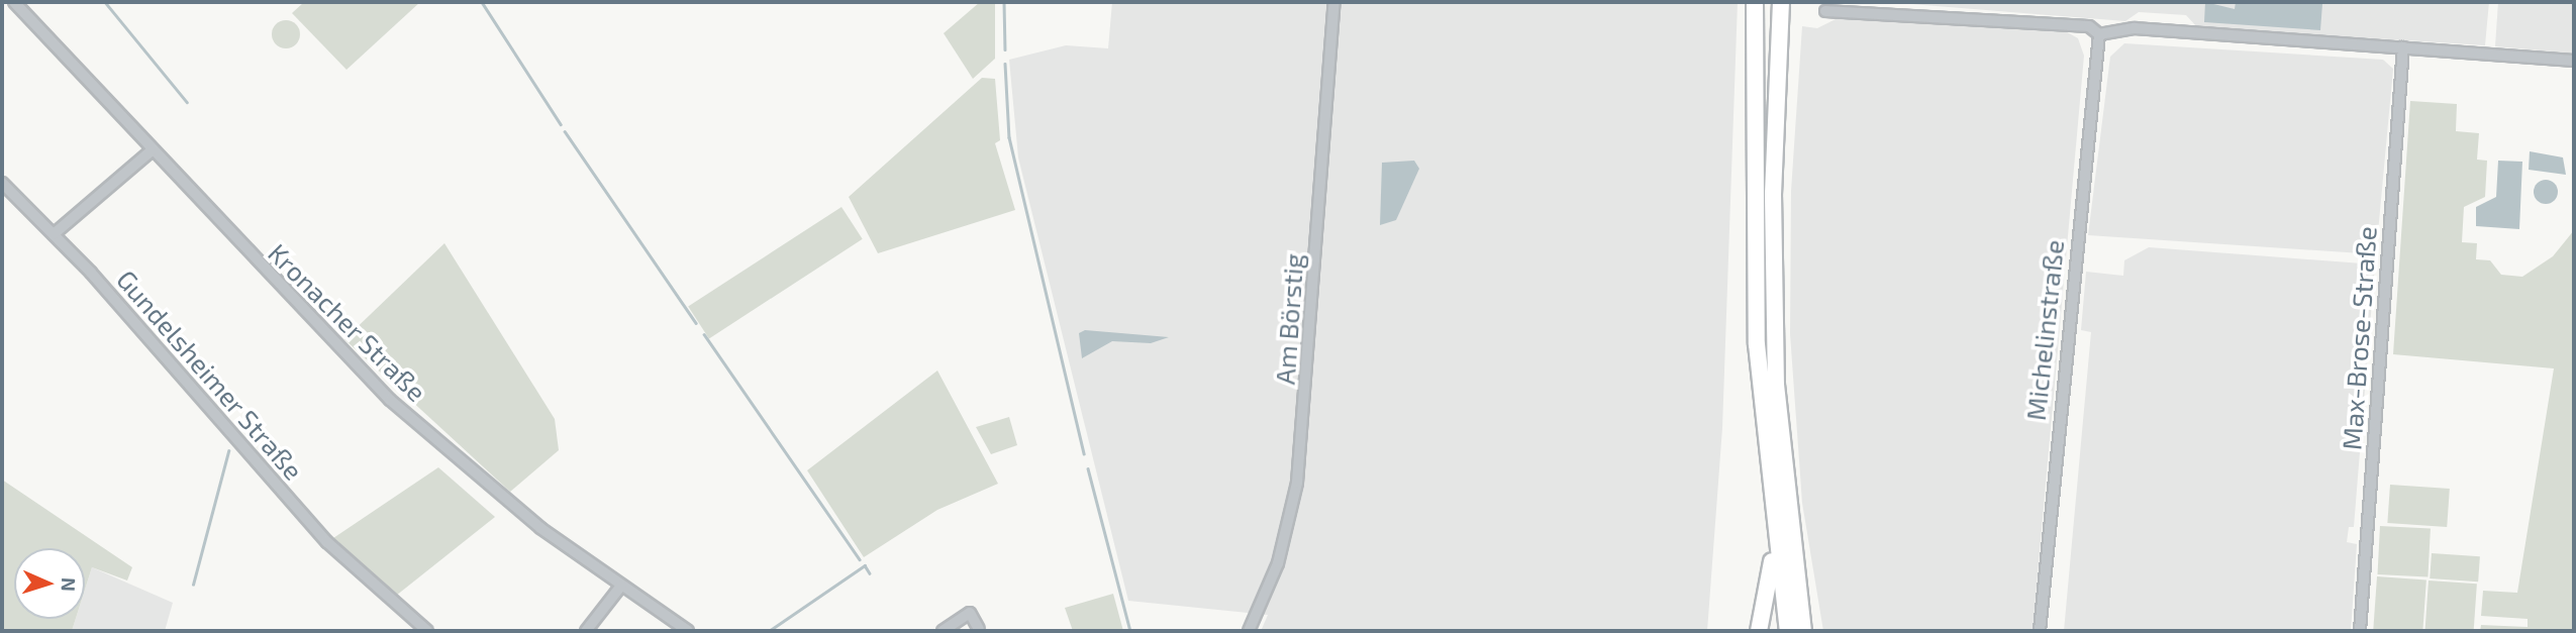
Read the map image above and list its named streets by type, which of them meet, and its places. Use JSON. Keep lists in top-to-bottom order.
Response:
{
  "streets": {
    "street": [
      "Am Börstig",
      "Kronacher Straße",
      "Michelinstraße",
      "Max-Brose-Straße",
      "Gundelsheimer Straße"
    ]
  },
  "north": "right"
}
